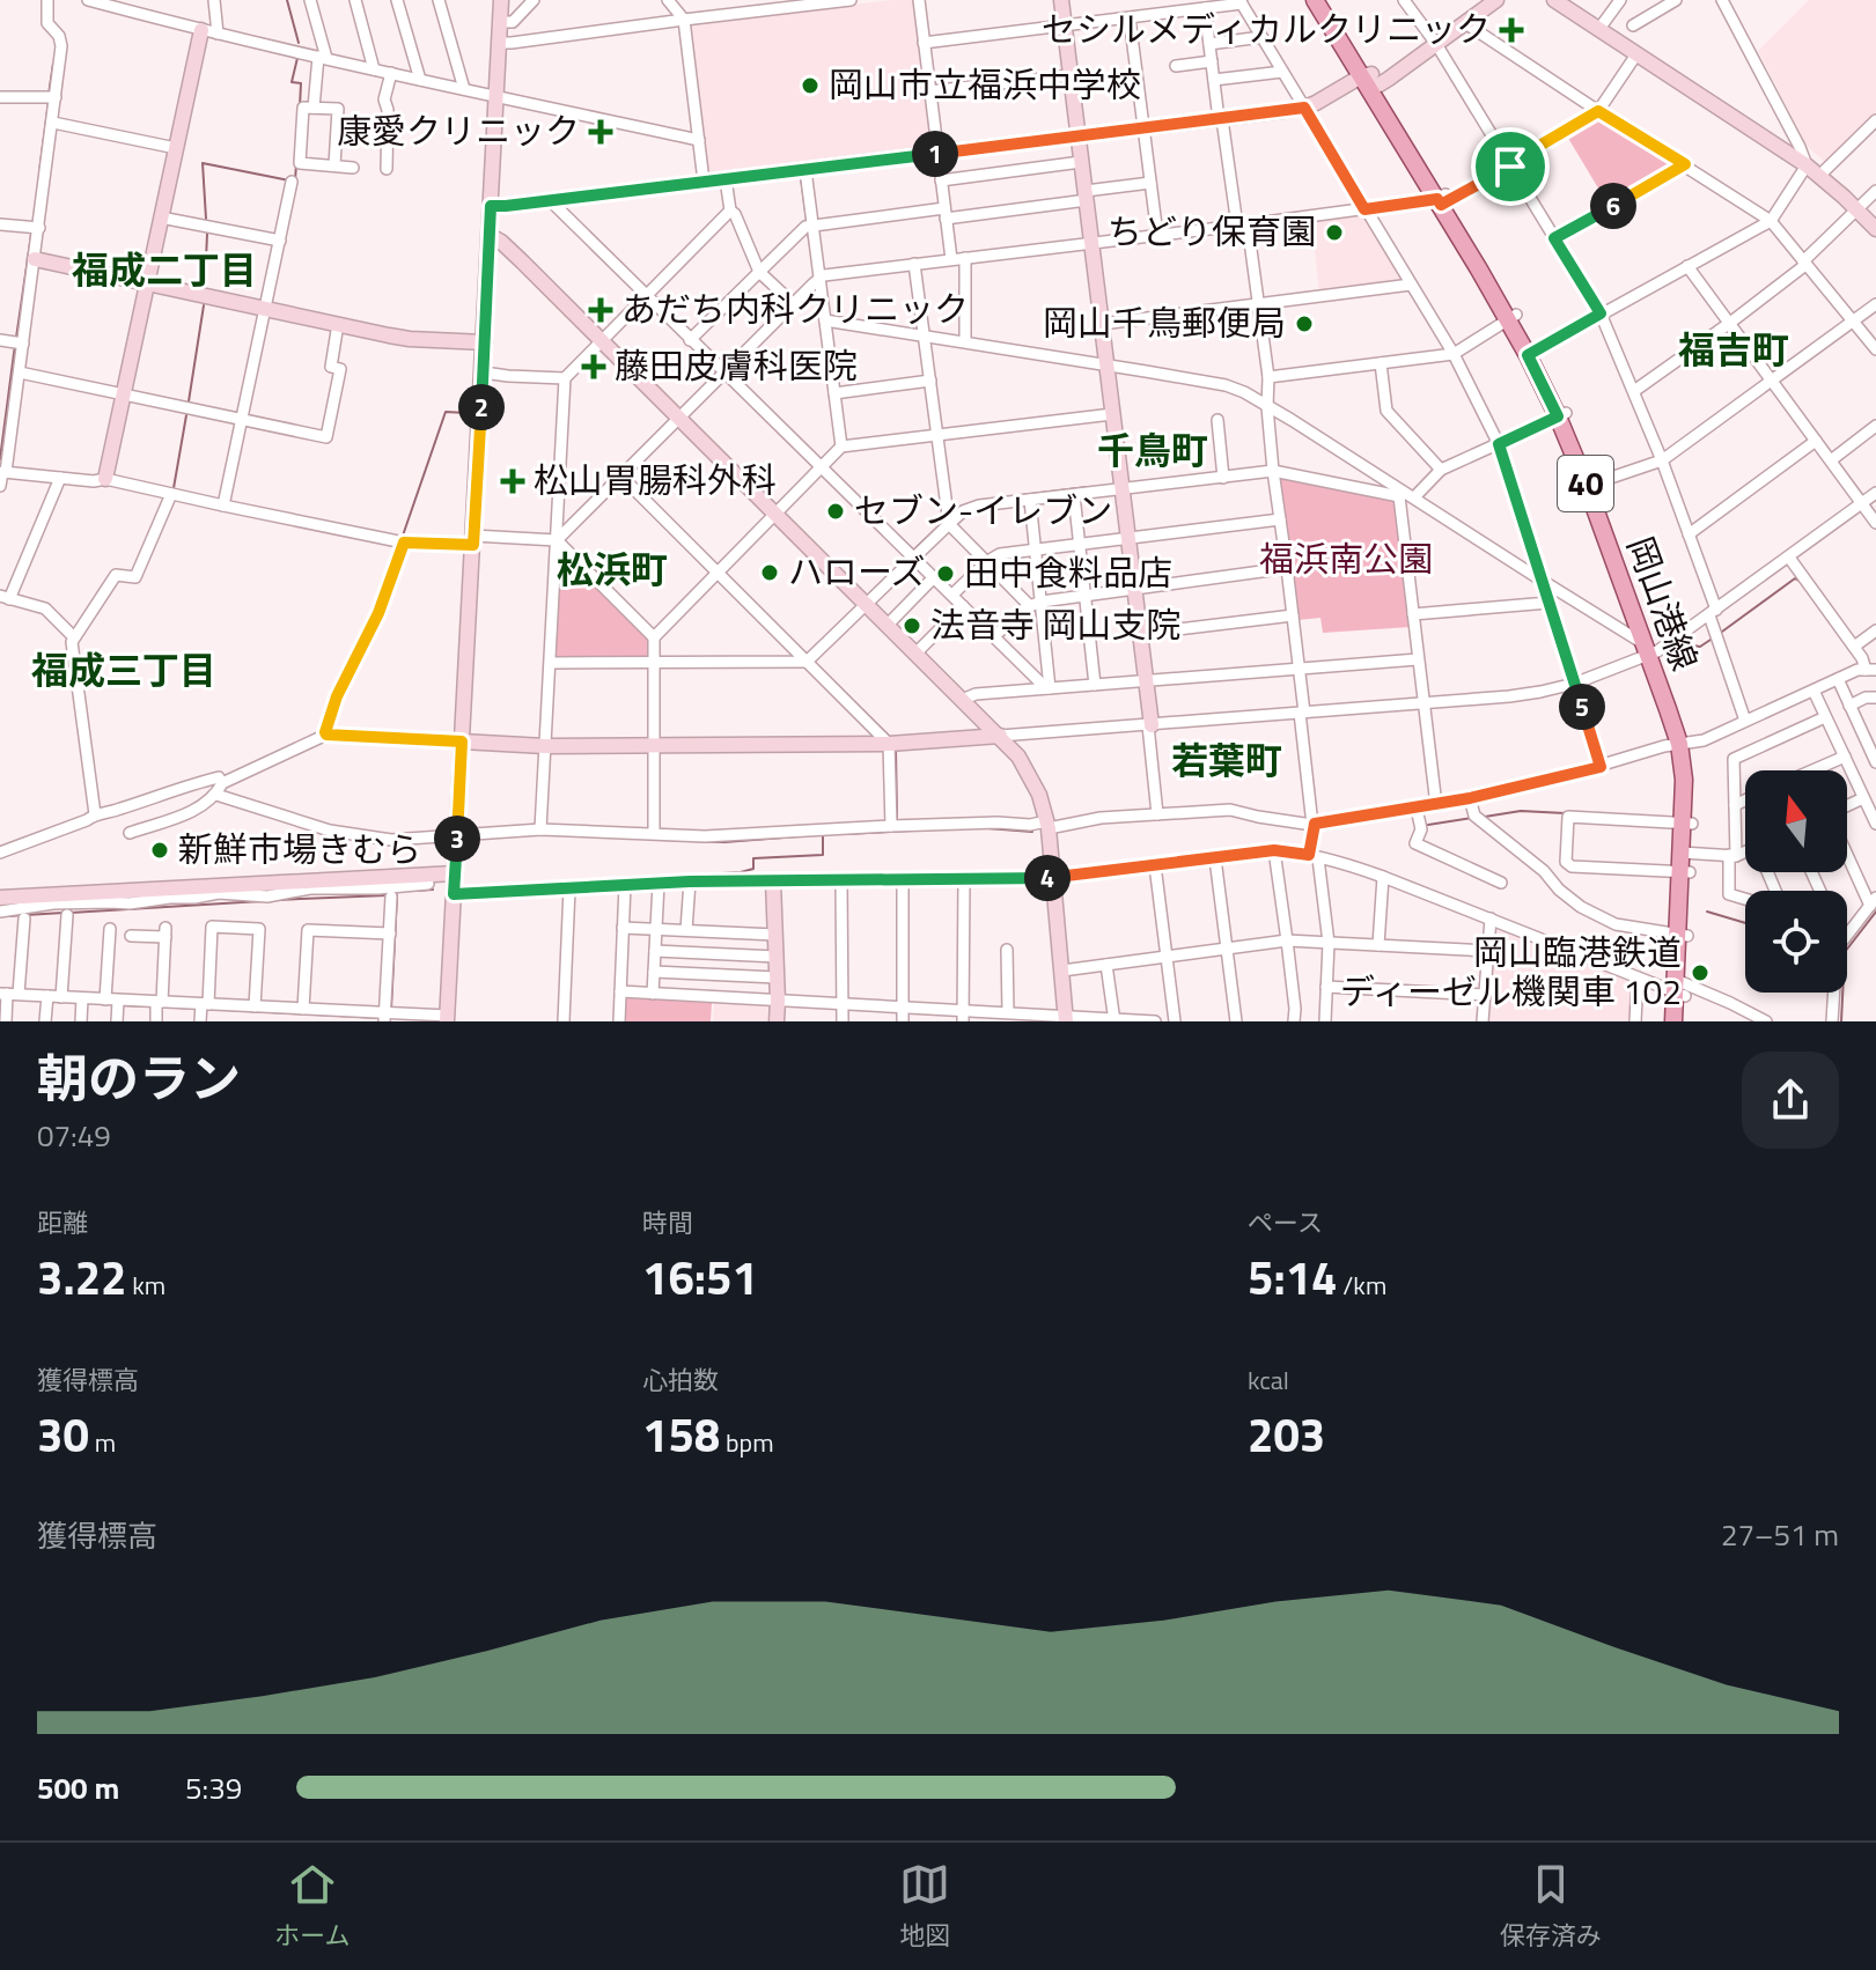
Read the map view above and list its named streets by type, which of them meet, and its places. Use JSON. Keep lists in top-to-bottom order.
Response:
{
  "streets": {
    "main road": ["40", "岡山港線"]
  },
  "districts": [
    "福成二丁目",
    "福吉町",
    "千鳥町",
    "松浜町",
    "福成三丁目",
    "若葉町"
  ],
  "parks": ["福浜南公園"],
  "places": {
    "health": [
      "セシルメディカルクリニック",
      "康愛クリニック",
      "あだち内科クリニック",
      "藤田皮膚科医院",
      "松山胃腸科外科"
    ],
    "other": [
      "岡山市立福浜中学校",
      "ちどり保育園",
      "岡山千鳥郵便局",
      "セブン-イレブン",
      "ハローズ",
      "田中食料品店",
      "法音寺 岡山支院",
      "新鮮市場きむら",
      "岡山臨港鉄道 ディーゼル機関車 102"
    ]
  },
  "north": "top",
  "page": {
    "pins": [
      "1",
      "6",
      "2",
      "5",
      "3",
      "4"
    ],
    "heading": ["朝のラン", "07:49"],
    "stats": [
      ["距離", "3.22 km"],
      ["時間", "16:51"],
      ["ペース", "5:14 /km"],
      ["獲得標高", "30 m"],
      ["心拍数", "158 bpm"],
      ["kcal", "203"]
    ],
    "chart": ["獲得標高", "27–51 m"],
    "list": [
      {
        "name": "500 m",
        "note": "5:39"
      }
    ],
    "tabs": ["ホーム", "地図", "保存済み"]
  }
}
